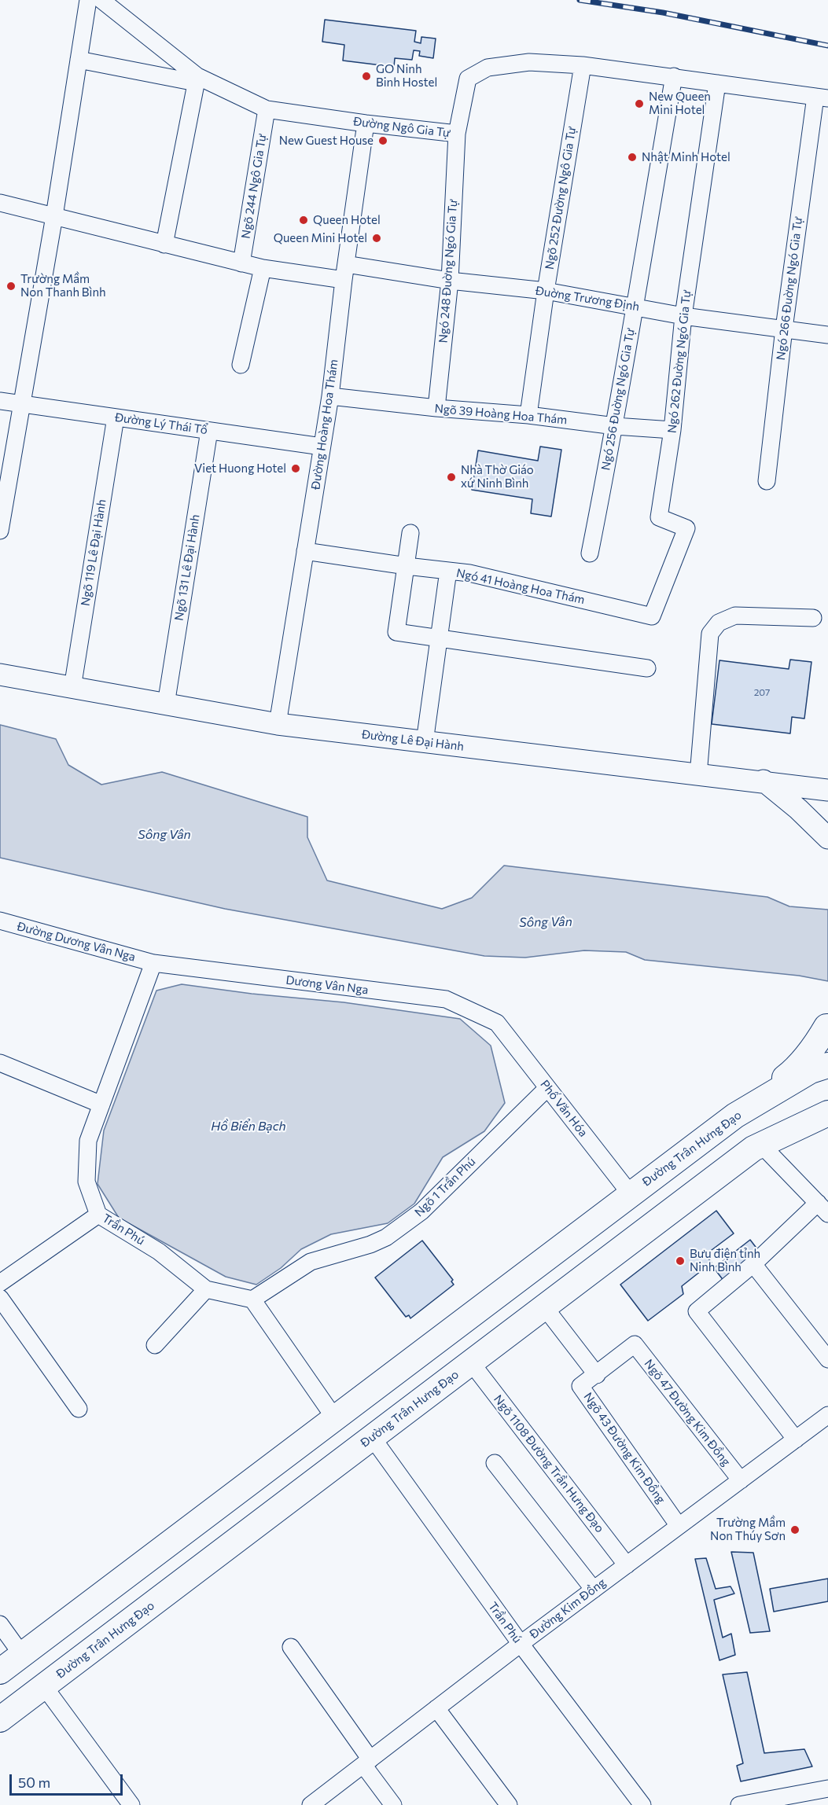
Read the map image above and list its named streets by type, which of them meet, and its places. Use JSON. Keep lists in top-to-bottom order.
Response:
{
  "streets": {
    "highway": ["Đường Trân Hưng Đạo"],
    "main road": ["Đường Lê Đại Hành"],
    "street": [
      "Đường Ngô Gia Tự",
      "Ngõ 244 Ngô Gia Tự",
      "Ngõ 252 Đường Ngô Gia Tự",
      "Ngó 248 Đuờng Ngó Gia Tự",
      "Ngó 266 Đuờng Ngó Gia Tự",
      "Đuờng Trương Định",
      "Ngó 262 Đuờng Ngó Gia Tự",
      "Ngó 256 Đuờng Ngó Gia Tự",
      "Ngõ 39 Hoàng Hoa Thám",
      "Đường Lý Thái Tổ",
      "Đường Hoàng Hoa Thám",
      "Ngõ 119 Lê Đại Hành",
      "Ngõ 131 Lê Đại Hành",
      "Ngó 41 Hoàng Hoa Thám",
      "Đường Dương Vân Nga",
      "Dương Vân Nga",
      "Phố Văn Hóa",
      "Ngõ 1 Trần Phú",
      "Trần Phú",
      "Ngõ 47 Đường Kim Đồng",
      "Ngõ 43 Đường Kim Đồng",
      "Ngõ 1108 Đường Trần Hưng Đạo",
      "Đường Kim Đồng"
    ]
  },
  "crossings": [
    ["Đường Ngô Gia Tự", "Ngõ 244 Ngô Gia Tự"],
    ["Đường Ngô Gia Tự", "Ngõ 252 Đường Ngô Gia Tự"],
    ["Đường Ngô Gia Tự", "Ngó 248 Đuờng Ngó Gia Tự"],
    ["Đường Ngô Gia Tự", "Ngó 266 Đuờng Ngó Gia Tự"],
    ["Đường Ngô Gia Tự", "Ngó 262 Đuờng Ngó Gia Tự"],
    ["Đường Ngô Gia Tự", "Ngó 256 Đuờng Ngó Gia Tự"],
    ["Đường Ngô Gia Tự", "Đường Hoàng Hoa Thám"],
    ["Ngõ 244 Ngô Gia Tự", "Đuờng Trương Định"],
    ["Ngõ 252 Đường Ngô Gia Tự", "Đuờng Trương Định"],
    ["Ngõ 252 Đường Ngô Gia Tự", "Ngõ 39 Hoàng Hoa Thám"],
    ["Ngó 248 Đuờng Ngó Gia Tự", "Đuờng Trương Định"],
    ["Ngó 248 Đuờng Ngó Gia Tự", "Ngõ 39 Hoàng Hoa Thám"],
    ["Ngó 266 Đuờng Ngó Gia Tự", "Đuờng Trương Định"],
    ["Đuờng Trương Định", "Ngó 262 Đuờng Ngó Gia Tự"],
    ["Đuờng Trương Định", "Ngó 256 Đuờng Ngó Gia Tự"],
    ["Đuờng Trương Định", "Đường Hoàng Hoa Thám"],
    ["Ngó 262 Đuờng Ngó Gia Tự", "Ngõ 39 Hoàng Hoa Thám"],
    ["Ngó 262 Đuờng Ngó Gia Tự", "Ngó 41 Hoàng Hoa Thám"],
    ["Ngó 256 Đuờng Ngó Gia Tự", "Ngõ 39 Hoàng Hoa Thám"],
    ["Ngõ 39 Hoàng Hoa Thám", "Đường Hoàng Hoa Thám"],
    ["Đường Lý Thái Tổ", "Đường Hoàng Hoa Thám"],
    ["Đường Lý Thái Tổ", "Ngõ 119 Lê Đại Hành"],
    ["Đường Lý Thái Tổ", "Ngõ 131 Lê Đại Hành"],
    ["Đường Hoàng Hoa Thám", "Ngó 41 Hoàng Hoa Thám"],
    ["Đường Hoàng Hoa Thám", "Đường Lê Đại Hành"],
    ["Ngõ 119 Lê Đại Hành", "Đường Lê Đại Hành"],
    ["Ngõ 131 Lê Đại Hành", "Đường Lê Đại Hành"],
    ["Đường Dương Vân Nga", "Dương Vân Nga"],
    ["Đường Dương Vân Nga", "Trần Phú"],
    ["Dương Vân Nga", "Phố Văn Hóa"],
    ["Dương Vân Nga", "Trần Phú"],
    ["Phố Văn Hóa", "Đường Trân Hưng Đạo"],
    ["Phố Văn Hóa", "Ngõ 1 Trần Phú"],
    ["Đường Trân Hưng Đạo", "Trần Phú"],
    ["Đường Trân Hưng Đạo", "Ngõ 1108 Đường Trần Hưng Đạo"],
    ["Ngõ 1 Trần Phú", "Trần Phú"],
    ["Trần Phú", "Đường Kim Đồng"],
    ["Ngõ 47 Đường Kim Đồng", "Ngõ 43 Đường Kim Đồng"],
    ["Ngõ 47 Đường Kim Đồng", "Đường Kim Đồng"],
    ["Ngõ 43 Đường Kim Đồng", "Đường Kim Đồng"],
    ["Ngõ 1108 Đường Trần Hưng Đạo", "Đường Kim Đồng"]
  ],
  "water": ["Sông Vân", "Hồ Biển Bạch"],
  "places": [
    "GO Ninh Binh Hostel",
    "New Queen Mini Hotel",
    "New Guest House",
    "Nhật Minh Hotel",
    "Queen Hotel",
    "Queen Mini Hotel",
    "Trường Mầm Non Thanh Bình",
    "Viet Huong Hotel",
    "Nhà Thờ Giáo xứ Ninh Bình",
    "Bưu điện tỉnh Ninh Bình",
    "Trường Mầm Non Thúy Sơn"
  ],
  "house_numbers": ["207"],
  "scale_bar": "50 m"
}
